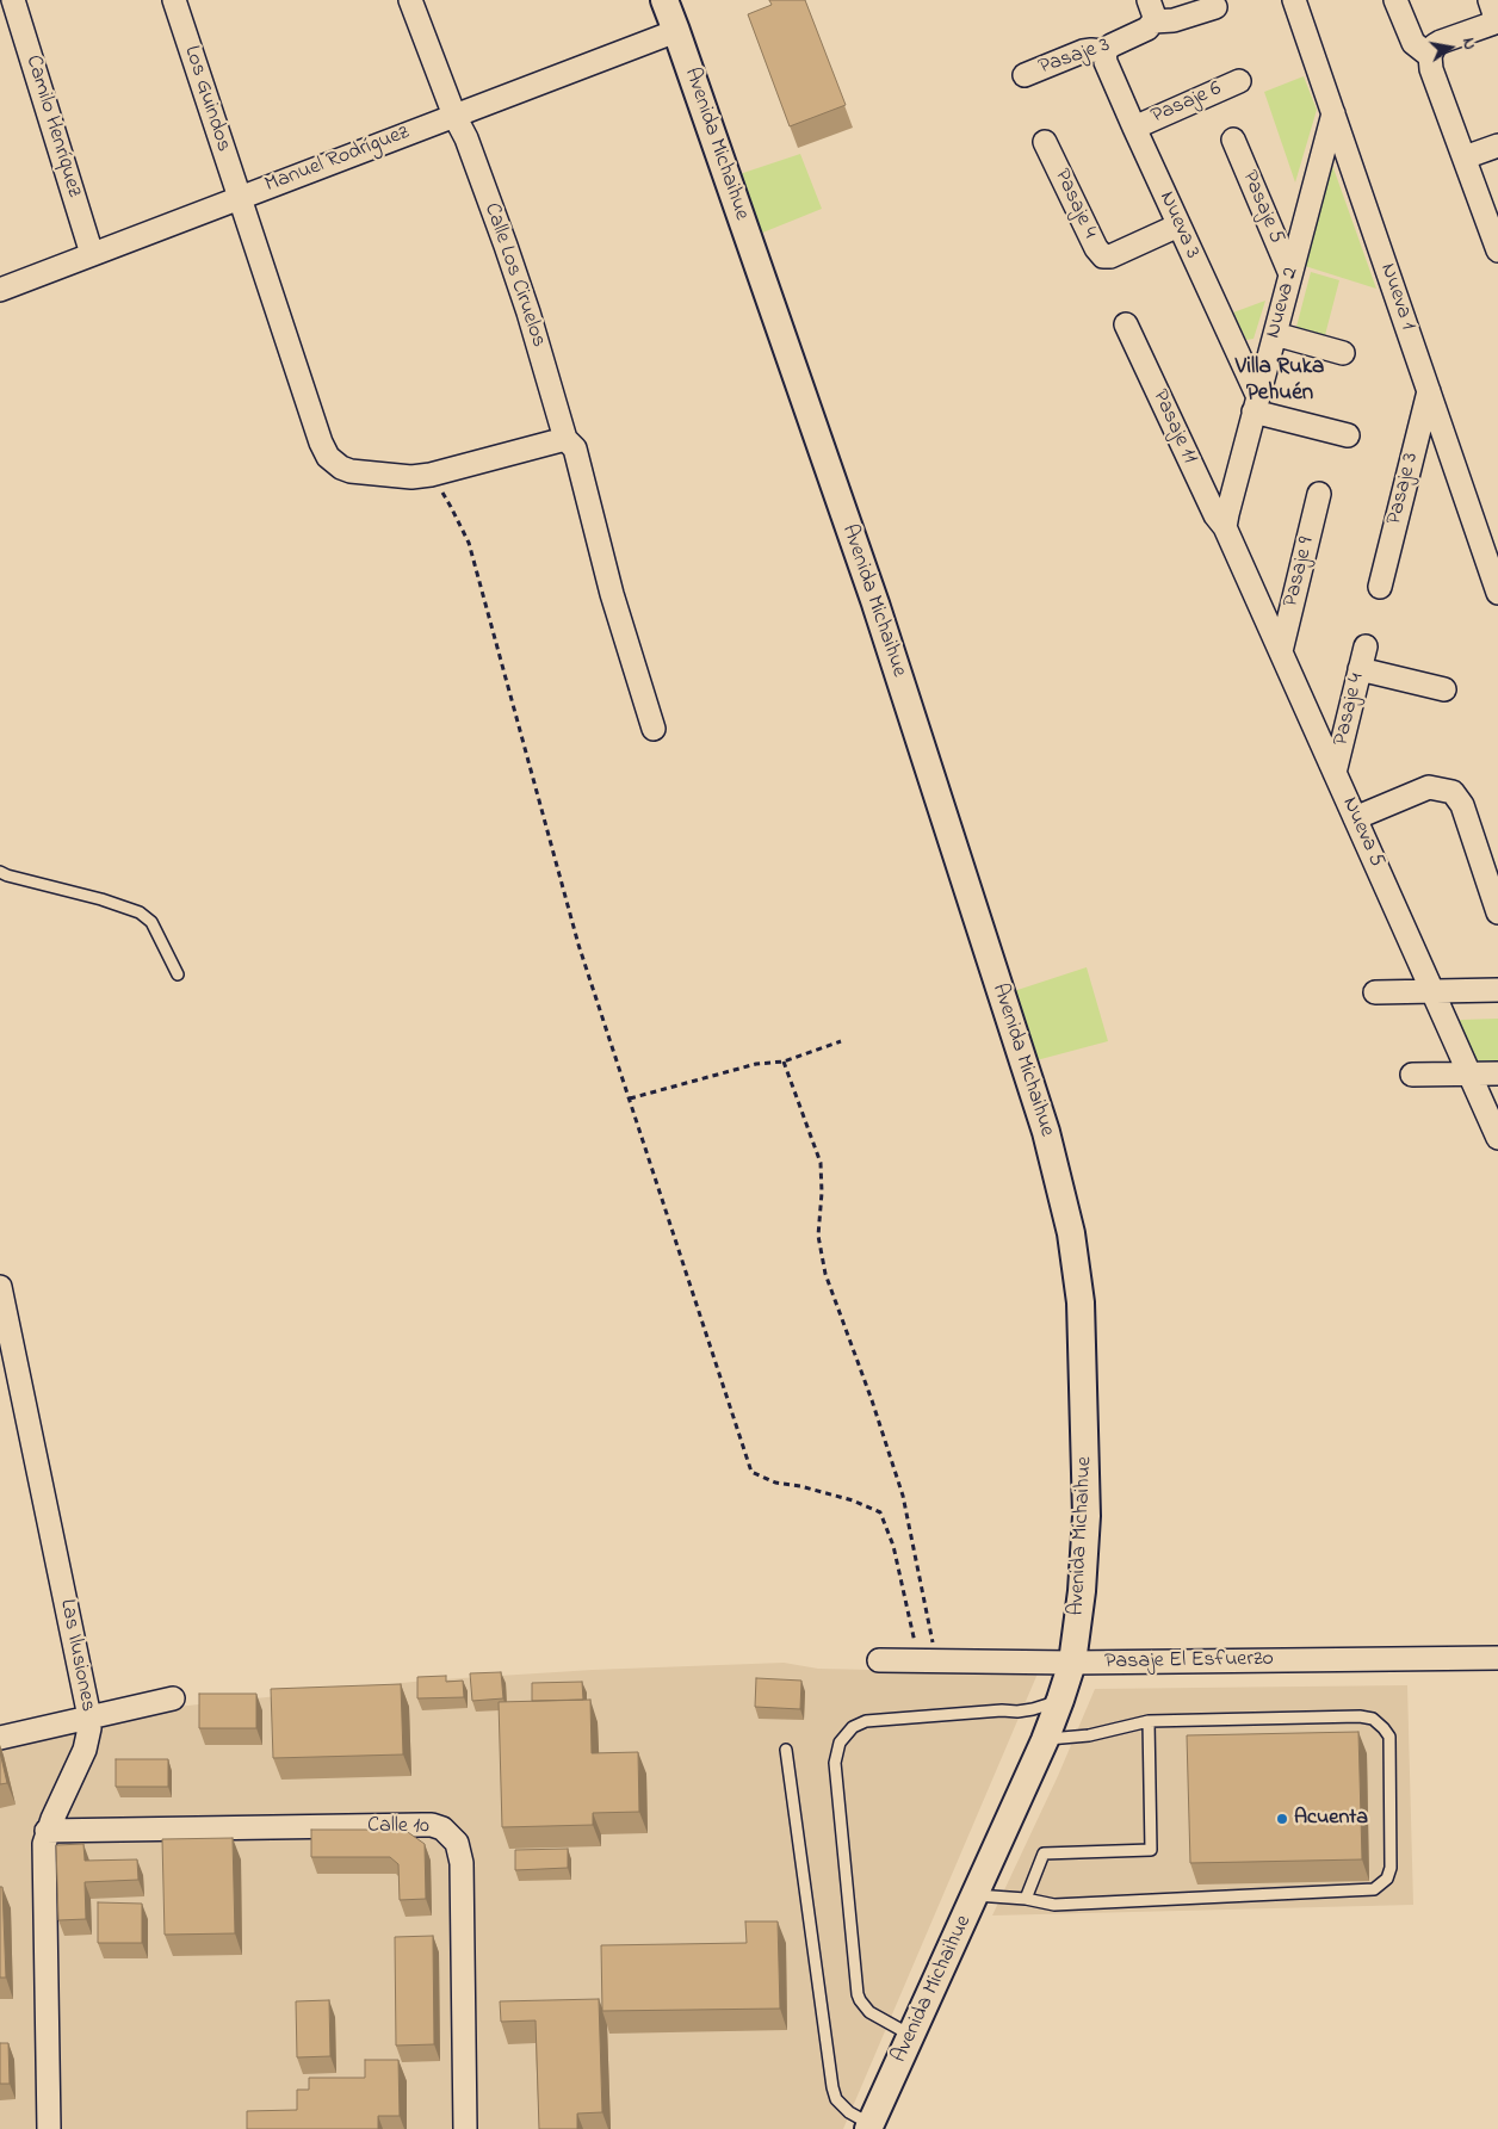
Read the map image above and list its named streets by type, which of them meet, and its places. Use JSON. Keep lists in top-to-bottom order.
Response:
{
  "streets": {
    "street": [
      "Pasaje 3",
      "Los Guindos",
      "Pasaje 6",
      "Camilo Henríquez",
      "Avenida Michaihue",
      "Manuel Rodríguez",
      "Pasaje 4",
      "Pasaje 5",
      "Nueva 3",
      "Calle Los Ciruelos",
      "Nueva 1",
      "Nueva 2",
      "Pasaje 11",
      "Pasaje 9",
      "Nueva 5",
      "Las Ilusiones",
      "Pasaje El Esfuerzo",
      "Calle 10"
    ]
  },
  "crossings": [
    ["Pasaje 3", "Nueva 3"],
    ["Pasaje 3", "Nueva 1"],
    ["Los Guindos", "Manuel Rodríguez"],
    ["Los Guindos", "Calle Los Ciruelos"],
    ["Pasaje 6", "Nueva 3"],
    ["Camilo Henríquez", "Manuel Rodríguez"],
    ["Avenida Michaihue", "Manuel Rodríguez"],
    ["Avenida Michaihue", "Pasaje El Esfuerzo"],
    ["Manuel Rodríguez", "Calle Los Ciruelos"],
    ["Pasaje 4", "Nueva 3"],
    ["Pasaje 4", "Nueva 5"],
    ["Pasaje 5", "Nueva 2"],
    ["Nueva 3", "Nueva 2"],
    ["Nueva 1", "Nueva 2"],
    ["Nueva 2", "Pasaje 11"],
    ["Nueva 2", "Nueva 5"],
    ["Pasaje 11", "Nueva 5"],
    ["Pasaje 9", "Nueva 5"],
    ["Las Ilusiones", "Calle 10"]
  ],
  "districts": ["Villa Ruka Pehuén"],
  "places": ["Acuenta"],
  "north": "right"
}
